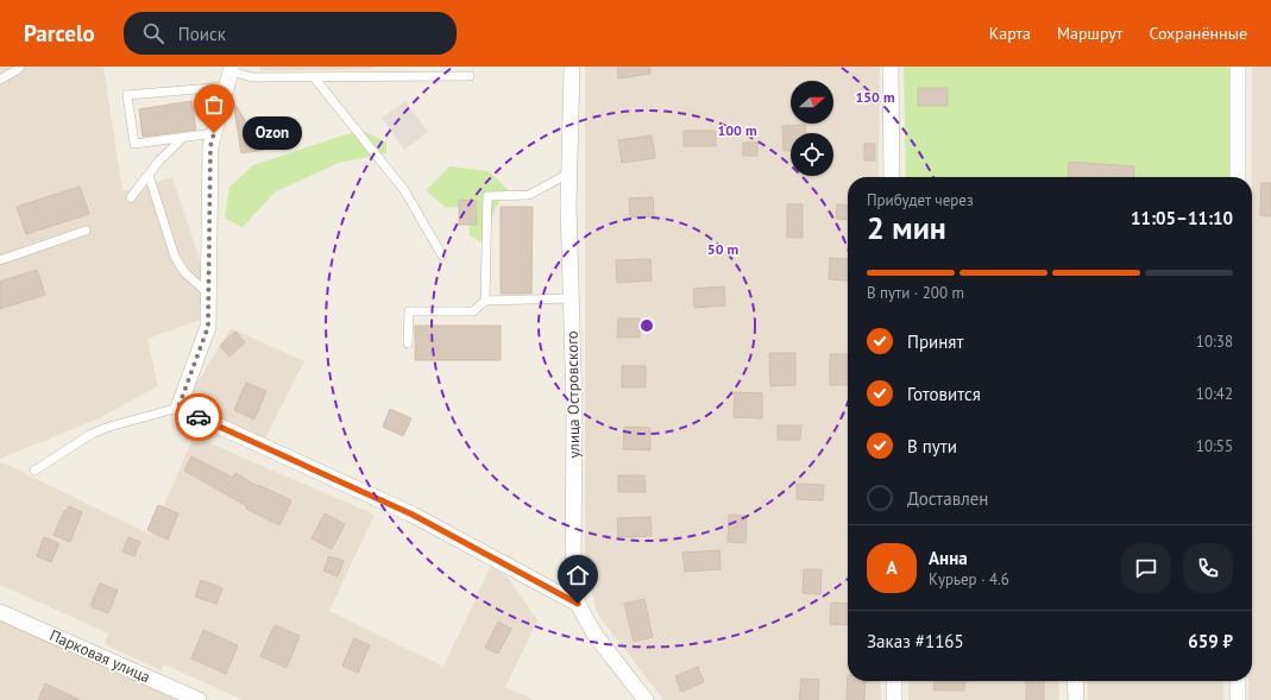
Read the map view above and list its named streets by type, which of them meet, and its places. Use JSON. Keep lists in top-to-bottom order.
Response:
{
  "streets": {
    "street": ["улица Островского", "Парковая улица"]
  },
  "places": ["Ozon"],
  "north": "right",
  "page": {
    "header": "Parcelo",
    "search": "Поиск",
    "nav": ["Карта", "Маршрут", "Сохранённые"],
    "bubble": "Ozon",
    "heading": ["2 мин", "Прибудет через", "11:05–11:10"],
    "panel": [
      "Анна",
      "Курьер · 4.6",
      "Заказ #1165",
      "659 ₽"
    ],
    "bar": "В пути · 200 m",
    "list": [
      ["Принят", "10:38"],
      ["Готовится", "10:42"],
      ["В пути", "10:55"],
      "Доставлен"
    ],
    "round": "А"
  },
  "rings": ["150 m", "100 m", "50 m"]
}
